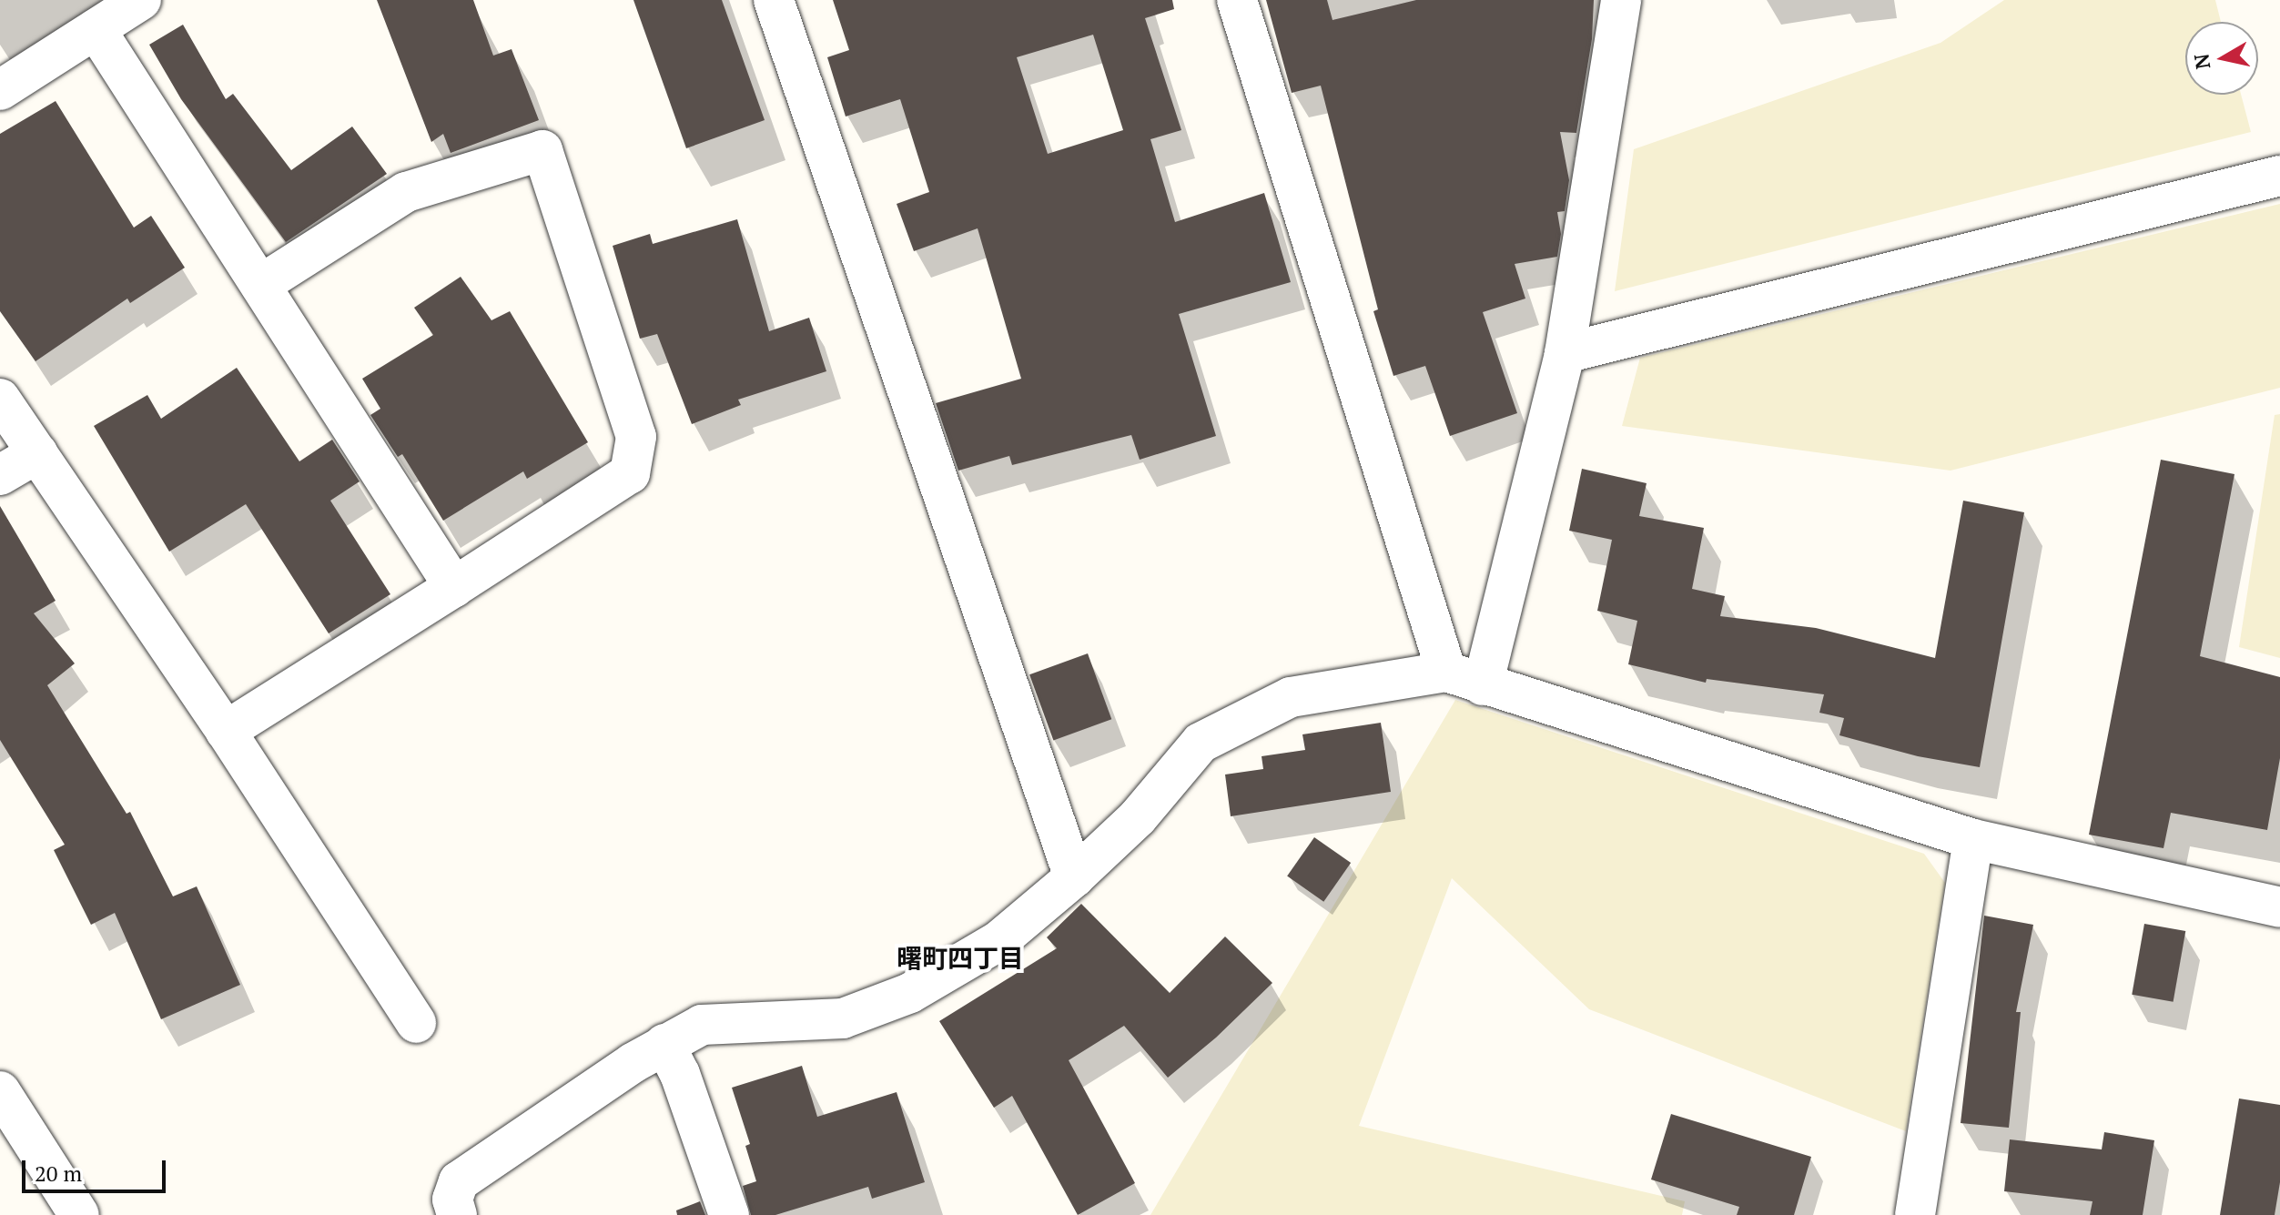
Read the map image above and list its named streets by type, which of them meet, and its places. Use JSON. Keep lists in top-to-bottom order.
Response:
{
  "districts": ["曙町四丁目"],
  "scale_bar": "20 m",
  "north": "left"
}
